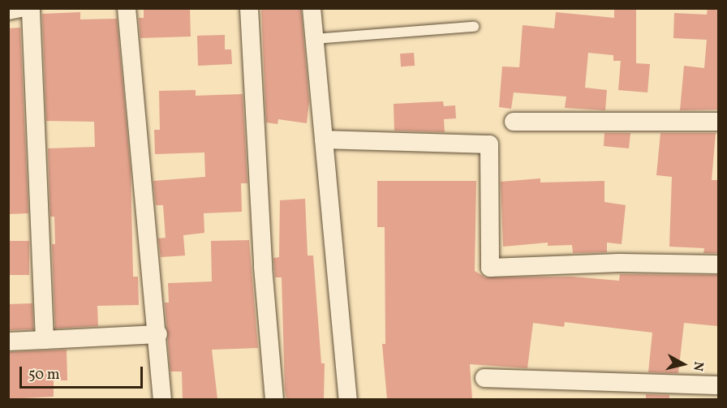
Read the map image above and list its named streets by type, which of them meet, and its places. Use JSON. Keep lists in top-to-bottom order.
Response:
{
  "scale_bar": "50 m",
  "north": "right"
}
